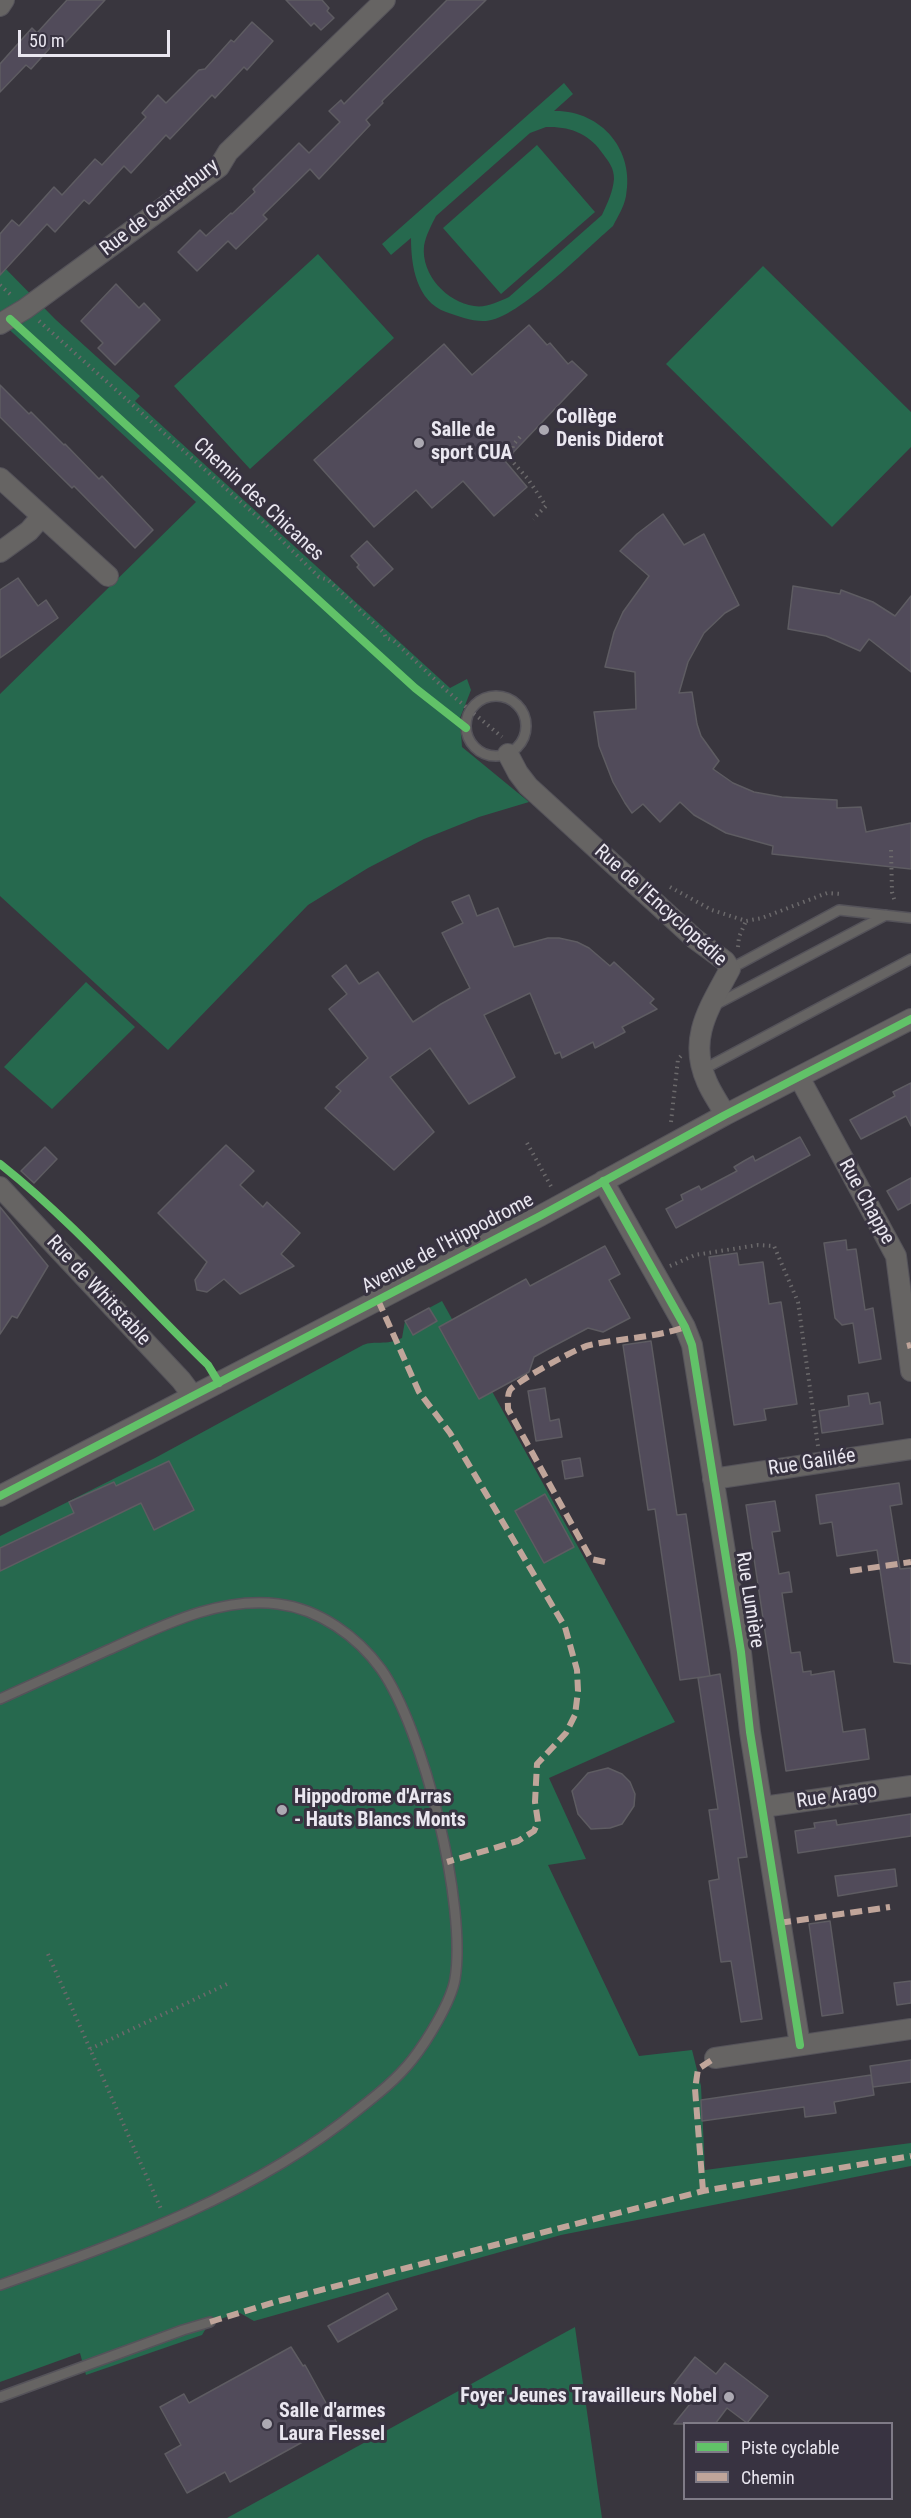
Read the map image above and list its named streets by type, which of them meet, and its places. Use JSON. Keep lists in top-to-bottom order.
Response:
{
  "streets": {
    "street": [
      "Rue de Canterbury",
      "Rue de l'Encyclopédie",
      "Rue Chappe",
      "Avenue de l'Hippodrome",
      "Rue de Whitstable",
      "Rue Galilée",
      "Rue Lumière",
      "Rue Arago"
    ],
    "path": ["Chemin des Chicanes"]
  },
  "crossings": [
    ["Rue de Canterbury", "Chemin des Chicanes"],
    ["Chemin des Chicanes", "Rue de l'Encyclopédie"],
    ["Rue de l'Encyclopédie", "Avenue de l'Hippodrome"],
    ["Rue Chappe", "Avenue de l'Hippodrome"],
    ["Avenue de l'Hippodrome", "Rue de Whitstable"],
    ["Avenue de l'Hippodrome", "Rue Lumière"],
    ["Rue Galilée", "Rue Lumière"],
    ["Rue Lumière", "Rue Arago"]
  ],
  "places": [
    "Collège Denis Diderot",
    "Salle de sport CUA",
    "Hippodrome d'Arras - Hauts Blancs Monts",
    "Foyer Jeunes Travailleurs Nobel",
    "Salle d'armes Laura Flessel"
  ],
  "legend": ["Piste cyclable", "Chemin"],
  "scale_bar": "50 m"
}
